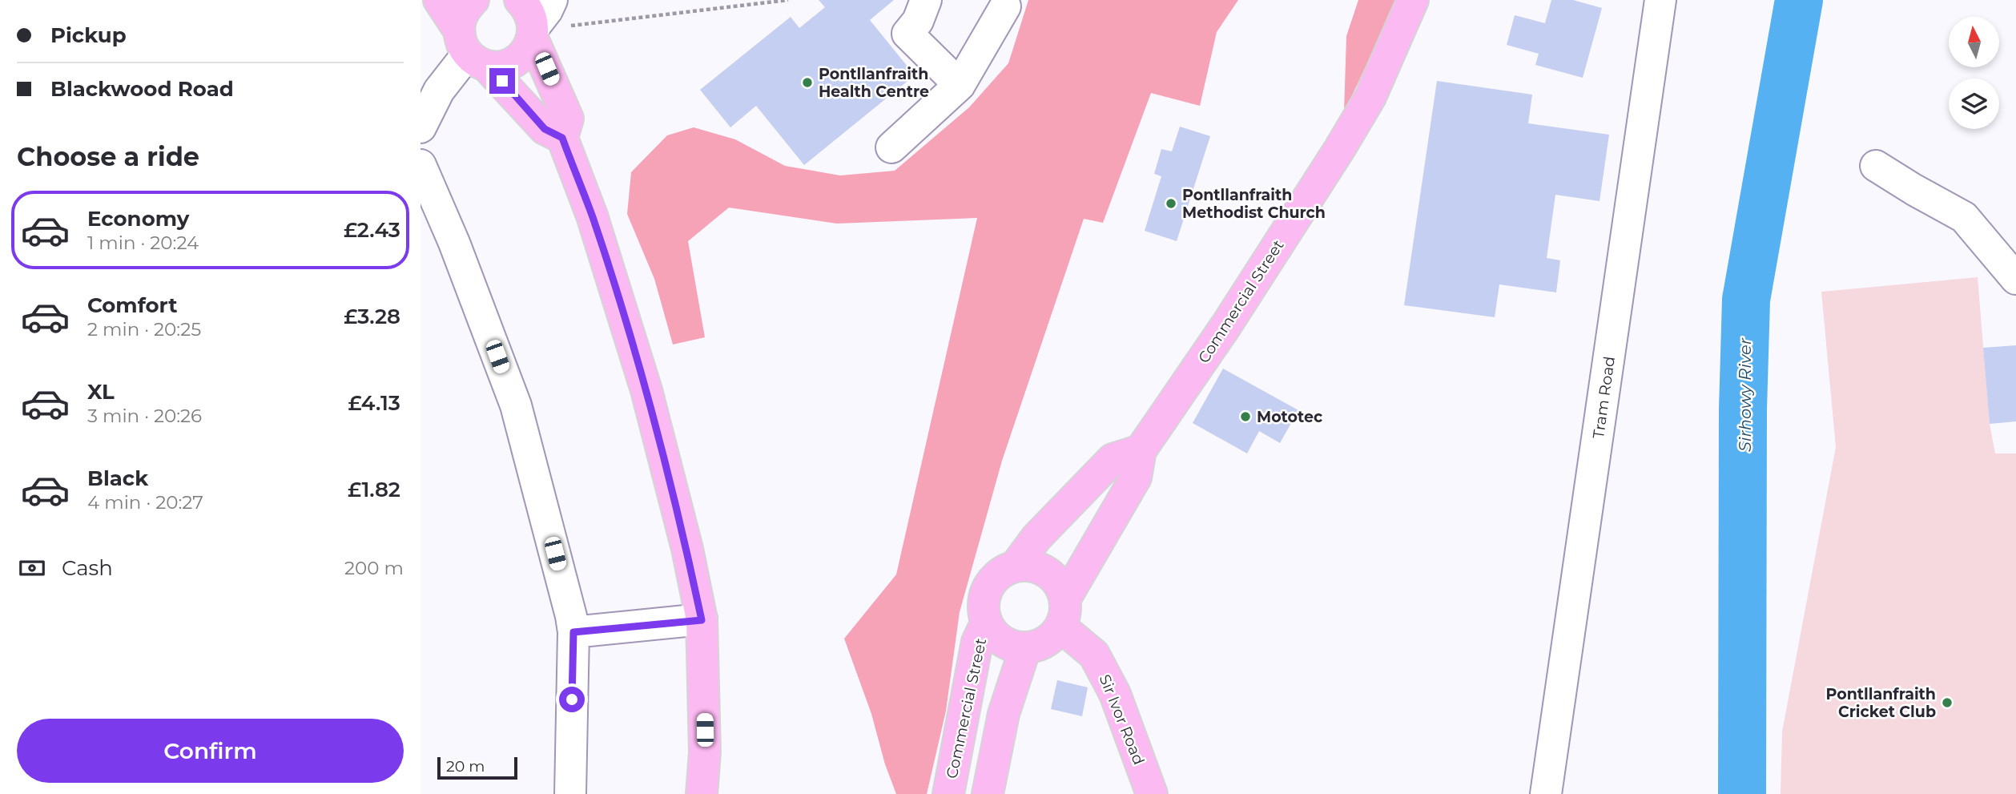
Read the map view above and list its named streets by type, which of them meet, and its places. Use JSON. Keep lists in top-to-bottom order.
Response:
{
  "streets": {
    "main road": ["Commercial Street", "Sir Ivor Road"],
    "street": ["Tram Road"]
  },
  "crossings": [
    ["Commercial Street", "Sir Ivor Road"]
  ],
  "water": ["Sirhowy River"],
  "places": [
    "Pontllanfraith Health Centre",
    "Pontllanfraith Methodist Church",
    "Mototec",
    "Pontllanfraith Cricket Club"
  ],
  "scale_bar": "20 m",
  "north": "top",
  "page": {
    "banner": ["Pickup", "Blackwood Road"],
    "heading": "Choose a ride",
    "list": [
      {
        "name": "Economy",
        "note": "1 min · 20:24",
        "value": "£2.43"
      },
      {
        "name": "Comfort",
        "note": "2 min · 20:25",
        "value": "£3.28"
      },
      {
        "name": "XL",
        "note": "3 min · 20:26",
        "value": "£4.13"
      },
      {
        "name": "Black",
        "note": "4 min · 20:27",
        "value": "£1.82"
      }
    ],
    "pay": ["Cash", "200 m"],
    "buttons": "Confirm",
    "scale": "20 m"
  }
}
